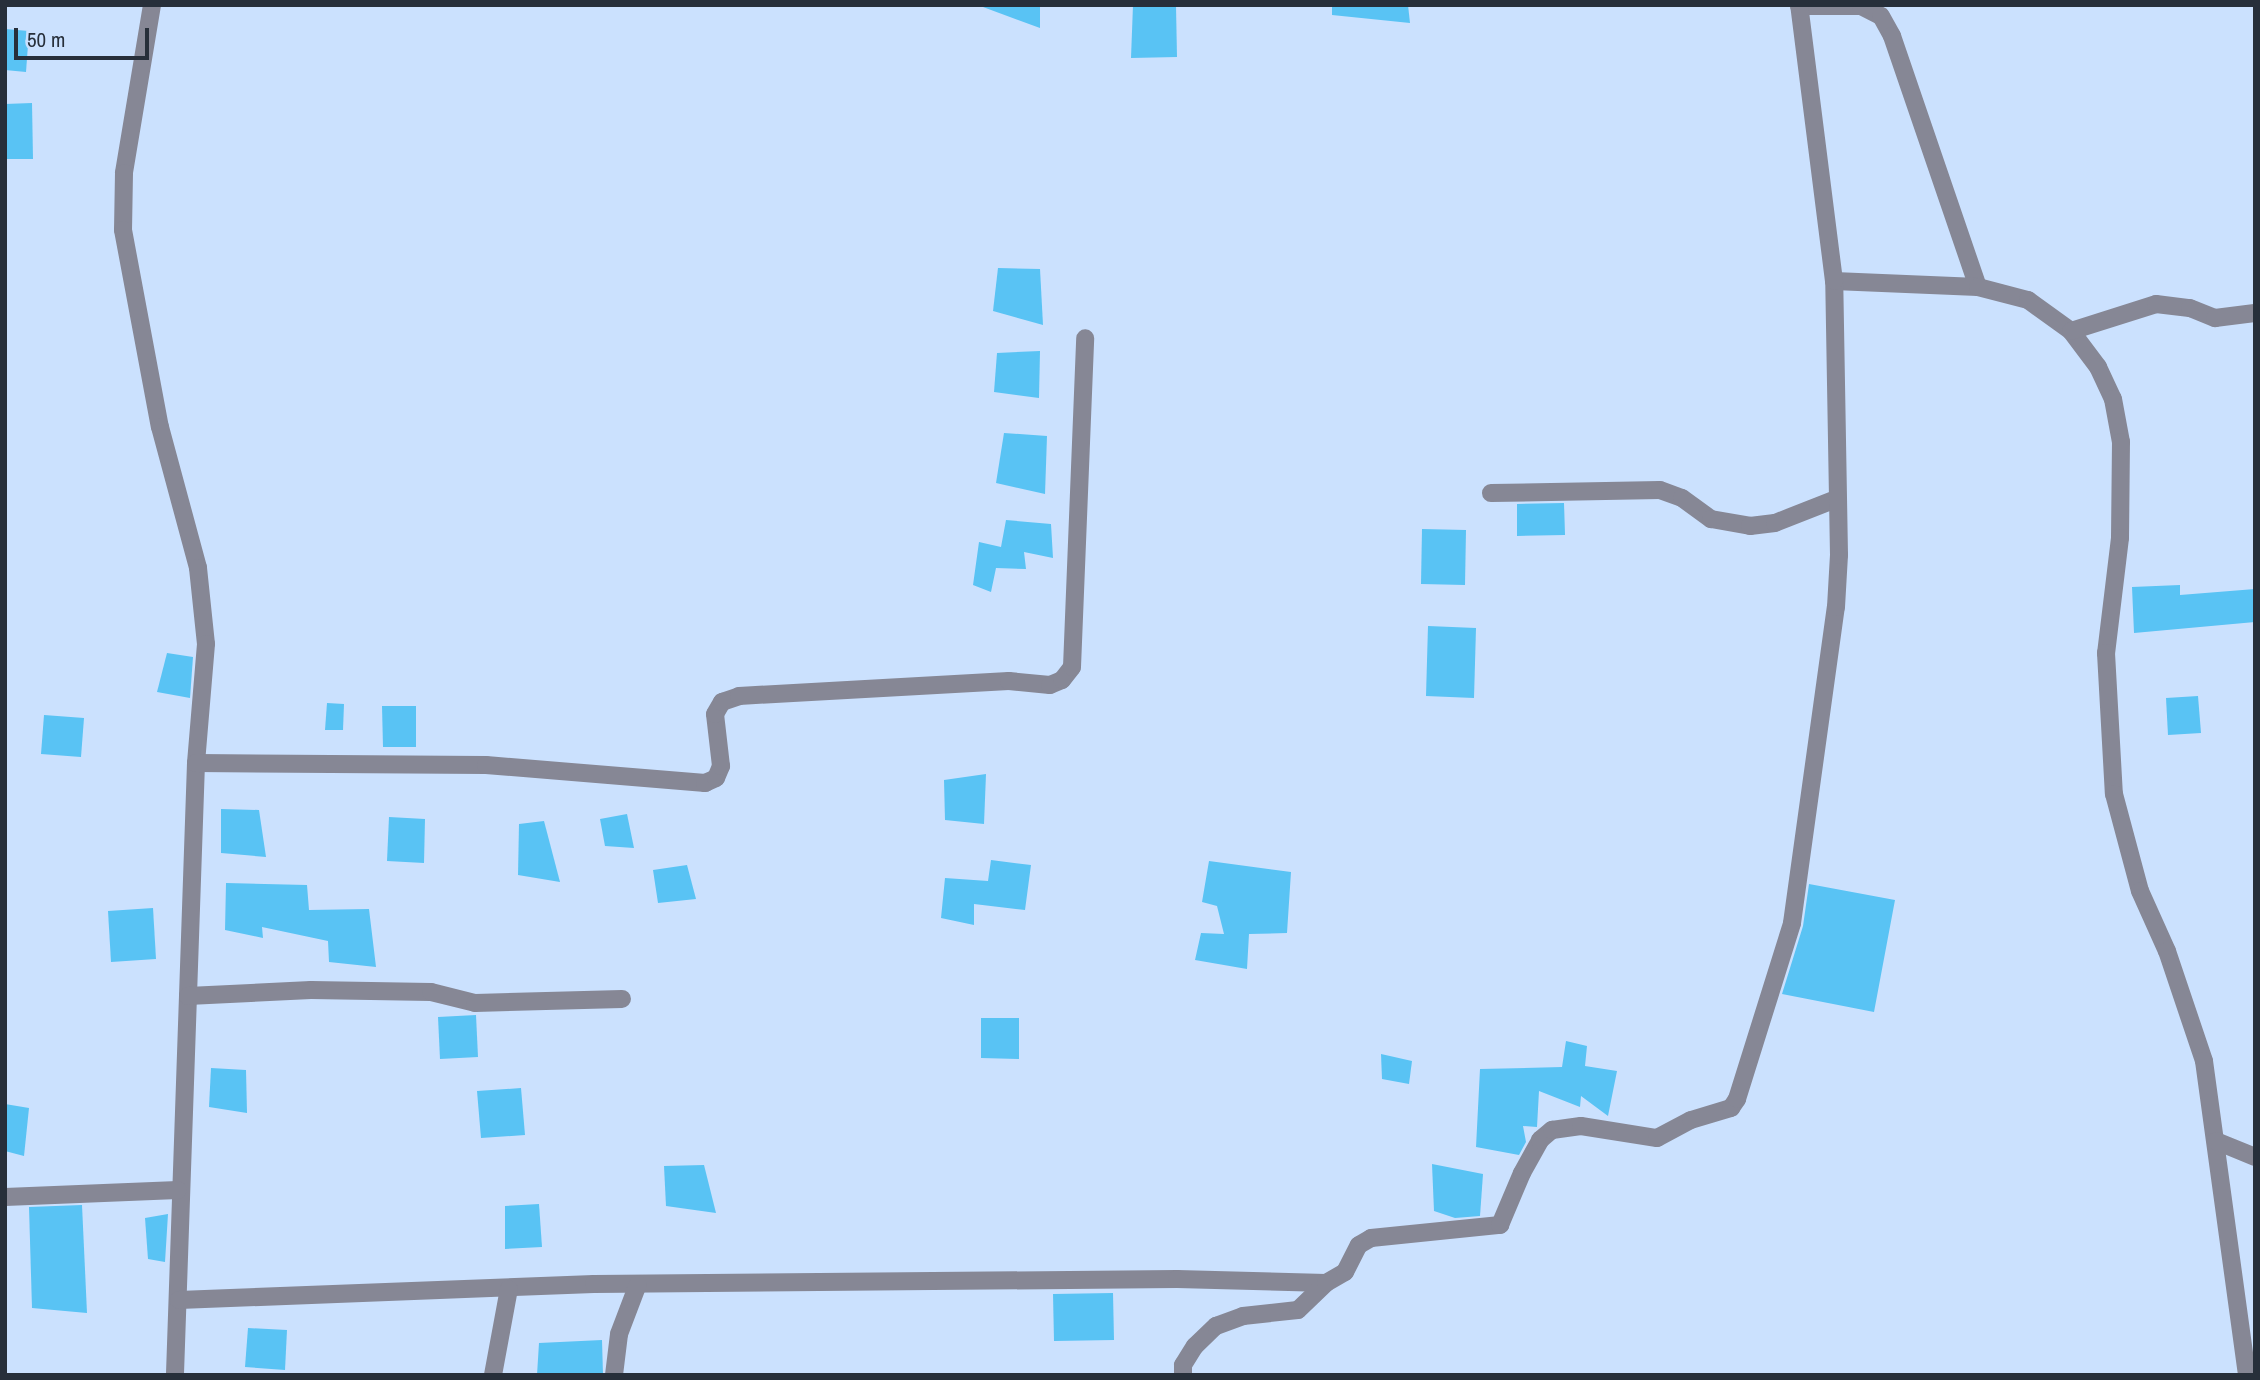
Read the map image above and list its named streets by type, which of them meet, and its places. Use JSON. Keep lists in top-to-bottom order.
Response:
{
  "scale_bar": "50 m"
}
